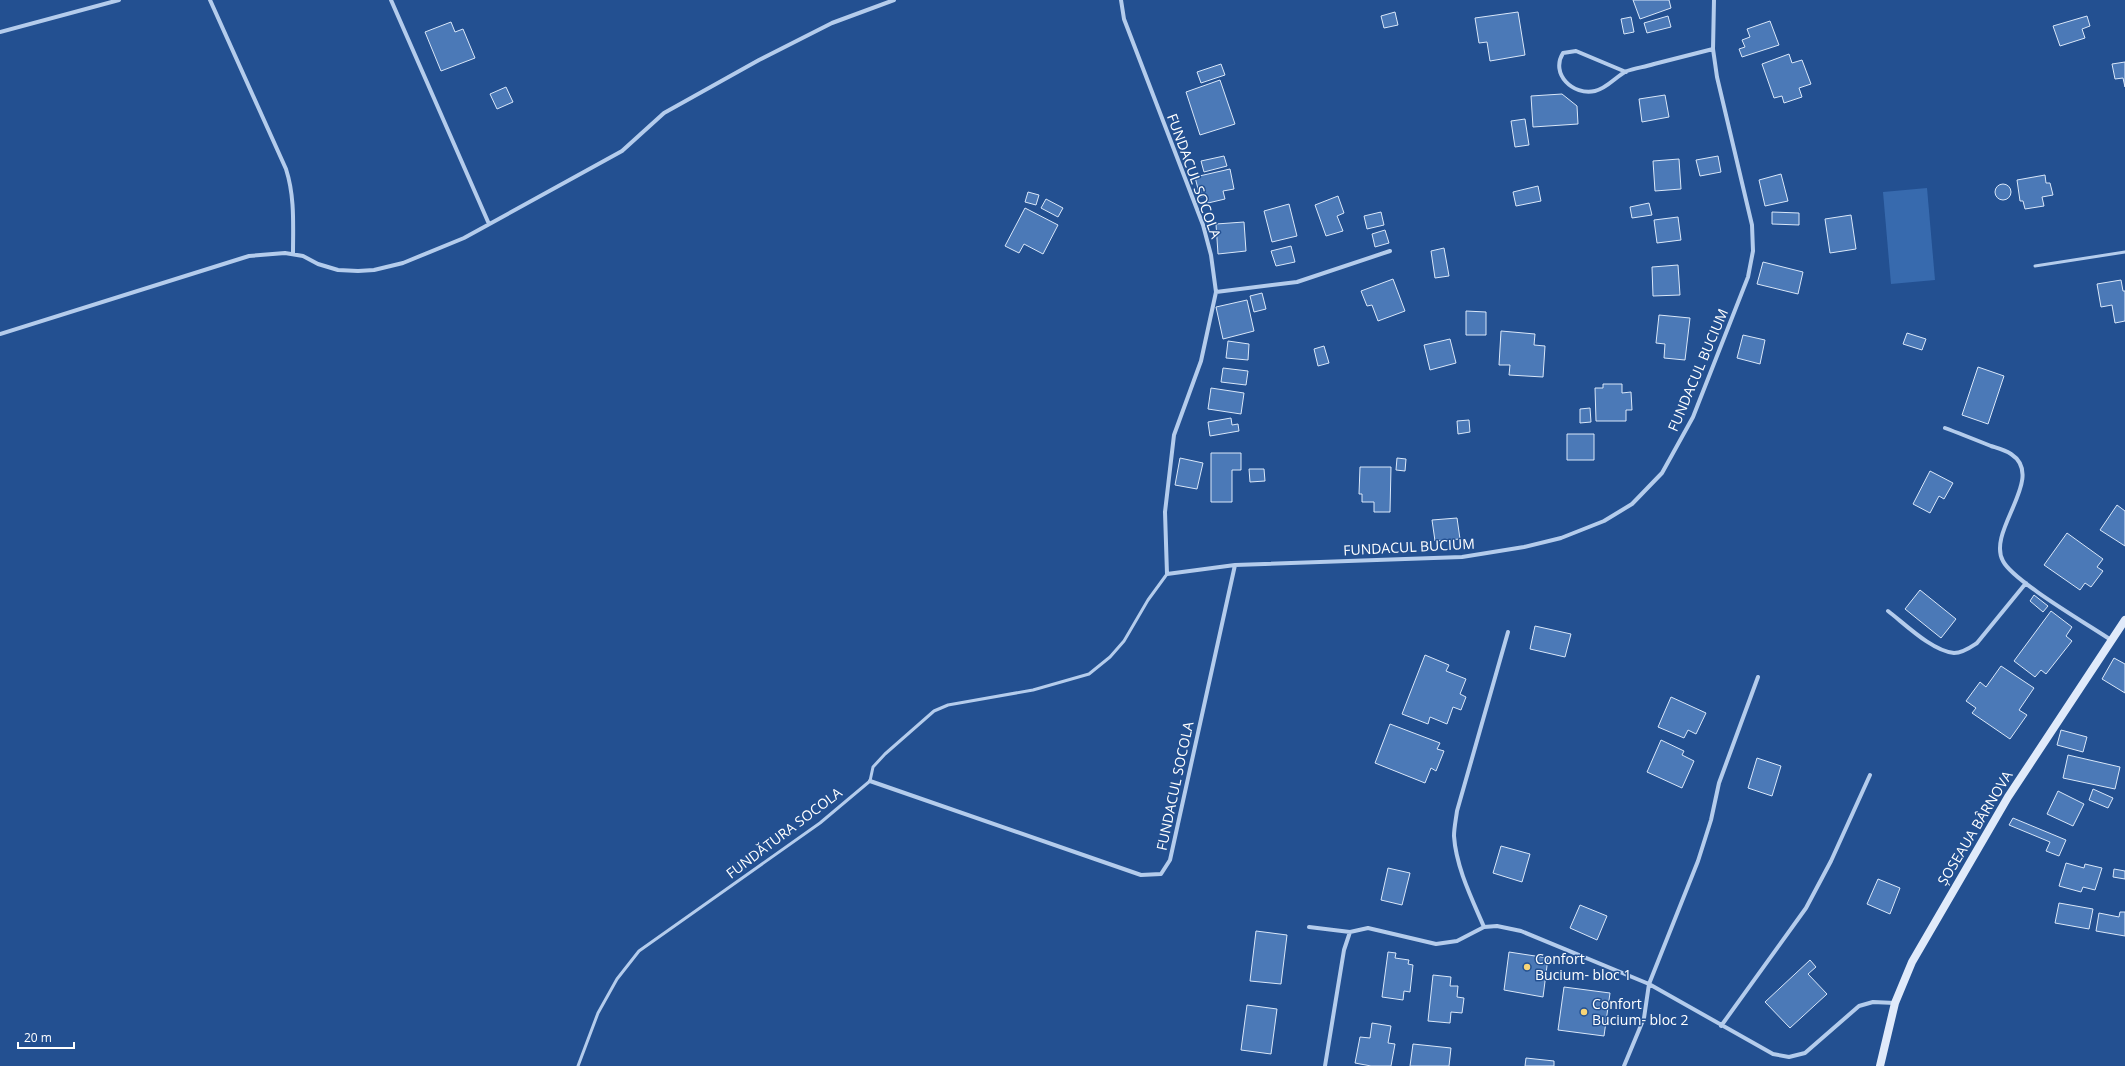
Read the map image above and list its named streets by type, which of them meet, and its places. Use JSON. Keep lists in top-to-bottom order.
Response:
{
  "streets": {
    "main road": ["ȘOSEAUA BÂRNOVA"],
    "street": ["FUNDACUL SOCOLA", "FUNDACUL BUCIUM"],
    "lane": ["FUNDĂTURA SOCOLA"]
  },
  "crossings": [
    ["FUNDACUL SOCOLA", "FUNDACUL BUCIUM"],
    ["FUNDACUL SOCOLA", "FUNDĂTURA SOCOLA"],
    ["FUNDACUL BUCIUM", "FUNDĂTURA SOCOLA"]
  ],
  "places": ["Confort Bucium- bloc 1", "Confort Bucium- bloc 2"],
  "scale_bar": "20 m"
}
